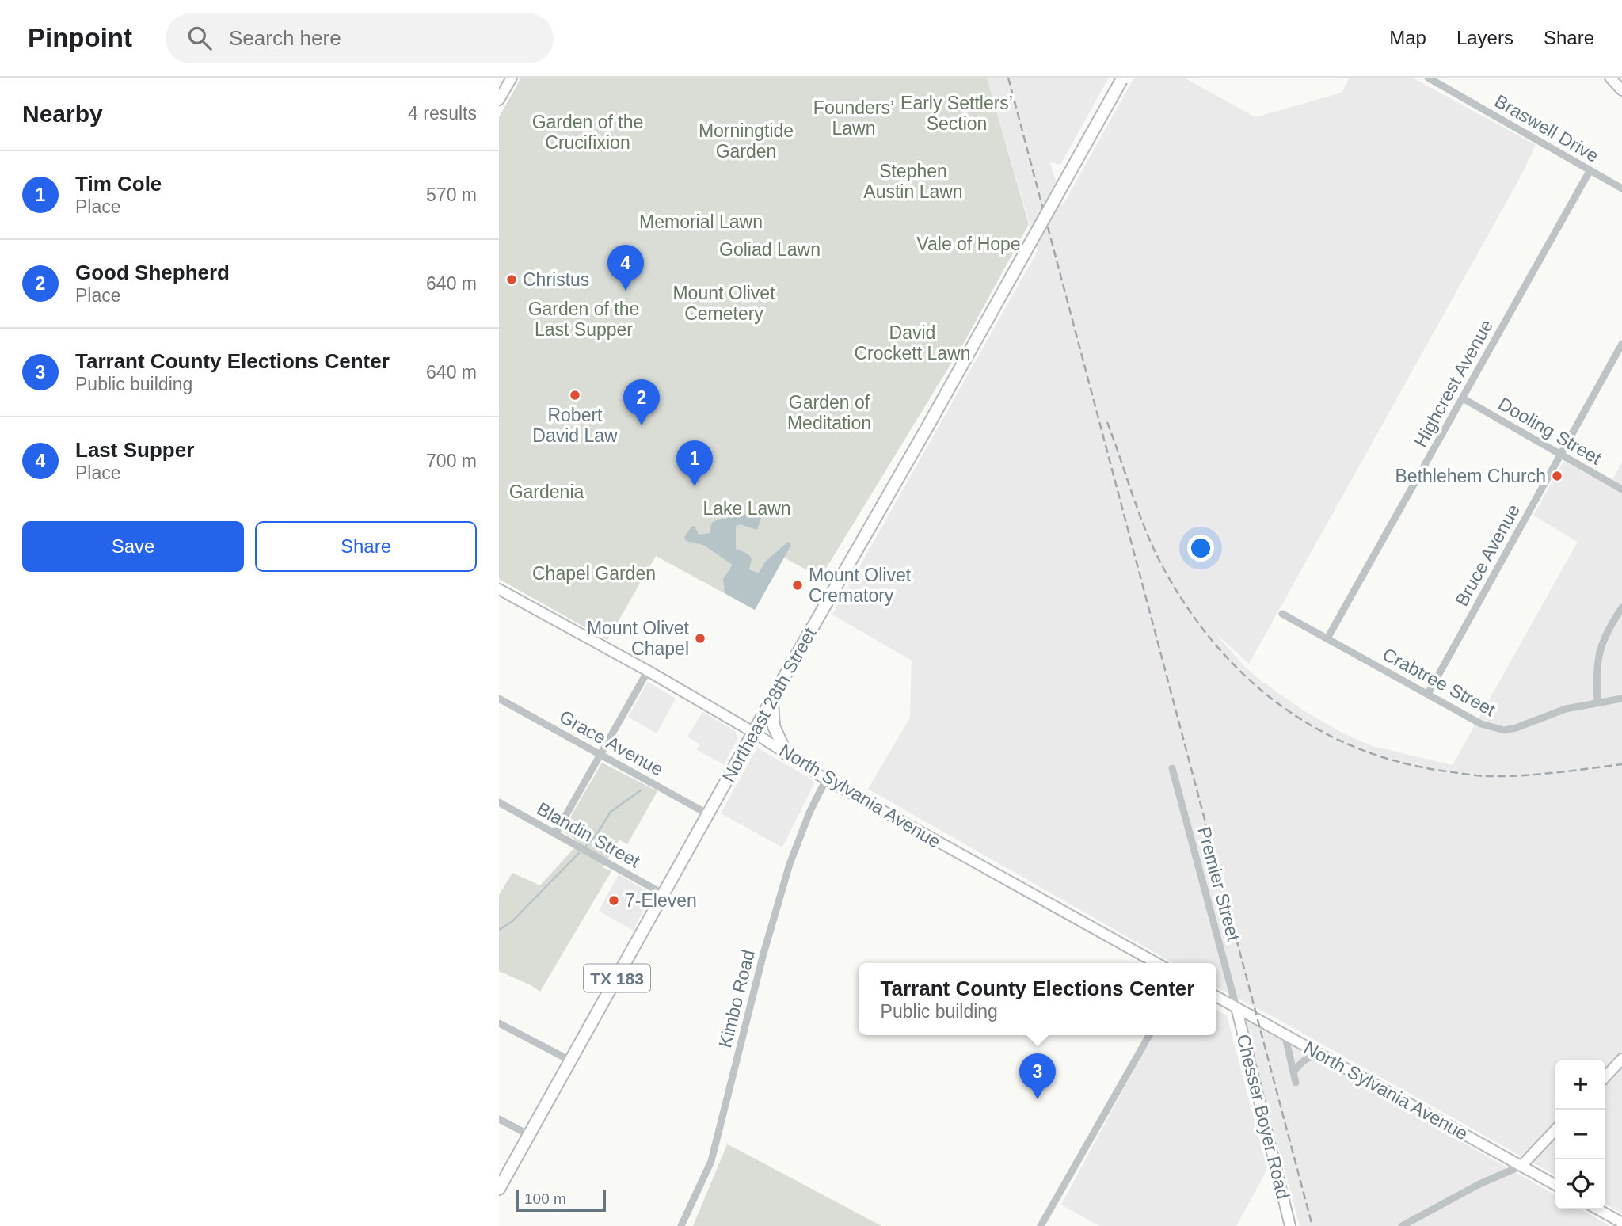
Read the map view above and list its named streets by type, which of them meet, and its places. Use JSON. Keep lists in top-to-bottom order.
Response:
{
  "streets": {
    "main road": [
      "Northeast 28th Street",
      "North Sylvania Avenue",
      "TX 183",
      "Chesser Boyer Road"
    ],
    "street": [
      "Braswell Drive",
      "Highcrest Avenue",
      "Dooling Street",
      "Bruce Avenue",
      "Crabtree Street",
      "Grace Avenue",
      "Blandin Street",
      "Premier Street",
      "Kimbo Road"
    ]
  },
  "crossings": [
    ["Braswell Drive", "Highcrest Avenue"],
    ["Highcrest Avenue", "Dooling Street"],
    ["Highcrest Avenue", "Crabtree Street"],
    ["Dooling Street", "Bruce Avenue"],
    ["Bruce Avenue", "Crabtree Street"],
    ["Northeast 28th Street", "Grace Avenue"],
    ["Northeast 28th Street", "North Sylvania Avenue"],
    ["Northeast 28th Street", "Blandin Street"],
    ["North Sylvania Avenue", "Premier Street"],
    ["North Sylvania Avenue", "Kimbo Road"],
    ["North Sylvania Avenue", "Chesser Boyer Road"],
    ["Premier Street", "Chesser Boyer Road"]
  ],
  "parks": [
    "Early Settlers’ Section",
    "Founders’ Lawn",
    "Garden of the Crucifixion",
    "Morningtide Garden",
    "Stephen Austin Lawn",
    "Memorial Lawn",
    "Vale of Hope",
    "Goliad Lawn",
    "Mount Olivet Cemetery",
    "Garden of the Last Supper",
    "David Crockett Lawn",
    "Garden of Meditation",
    "Gardenia",
    "Lake Lawn",
    "Chapel Garden"
  ],
  "places": [
    "Christus",
    "Robert David Law",
    "Bethlehem Church",
    "Mount Olivet Crematory",
    "Mount Olivet Chapel",
    "7-Eleven"
  ],
  "scale_bar": "100 m",
  "page": {
    "header": "Pinpoint",
    "search": "Search here",
    "nav": ["Map", "Layers", "Share"],
    "heading": ["Nearby", "4 results"],
    "list": [
      {
        "mark": "1",
        "name": "Tim Cole",
        "note": "Place",
        "value": "570 m"
      },
      {
        "mark": "2",
        "name": "Good Shepherd",
        "note": "Place",
        "value": "640 m"
      },
      {
        "mark": "3",
        "name": "Tarrant County Elections Center",
        "note": "Public building",
        "value": "640 m"
      },
      {
        "mark": "4",
        "name": "Last Supper",
        "note": "Place",
        "value": "700 m"
      }
    ],
    "pins": [
      "4",
      "2",
      "1",
      "3"
    ],
    "buttons": ["Save", "Share"],
    "popup": ["Tarrant County Elections Center", "Public building"],
    "map_buttons": ["+", "−"],
    "scale": "100 m"
  }
}
